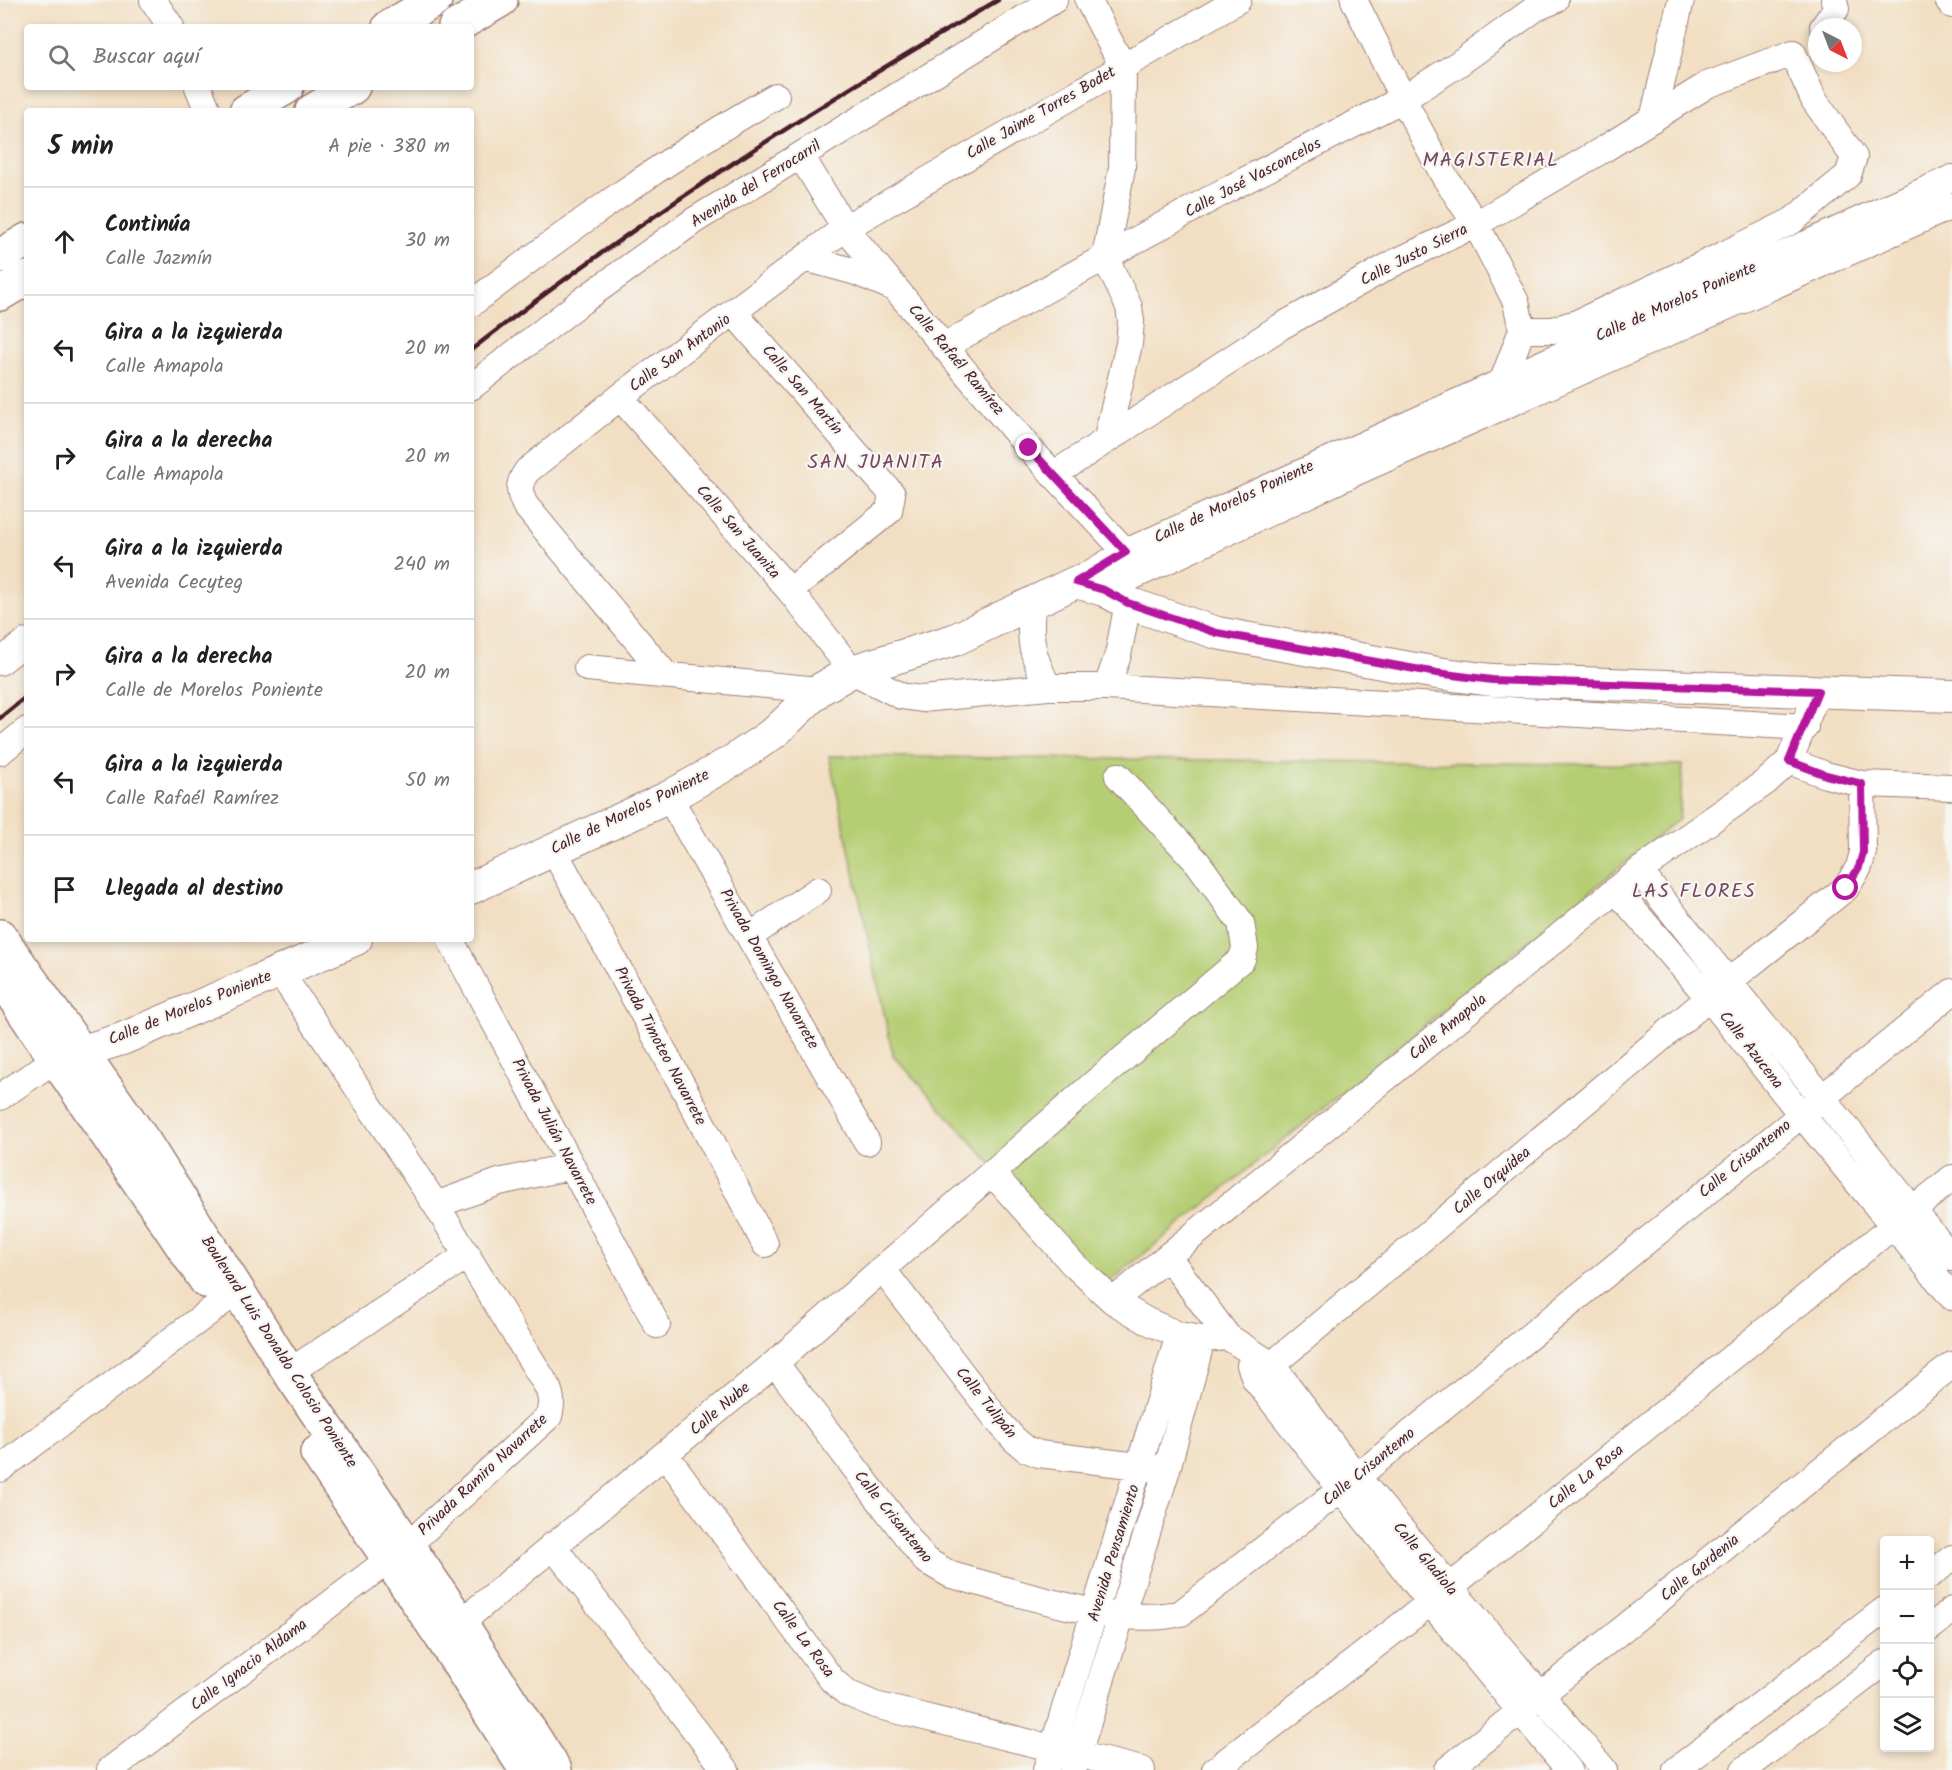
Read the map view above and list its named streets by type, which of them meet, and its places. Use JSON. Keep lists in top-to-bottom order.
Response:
{
  "streets": {
    "main road": ["Boulevard Luis Donaldo Colosio Poniente"],
    "street": [
      "Calle Jaime Torres Bodet",
      "Calle José Vasconcelos",
      "Avenida del Ferrocarril",
      "Calle Justo Sierra",
      "Calle de Morelos Poniente",
      "Calle San Antonio",
      "Calle Rafaél Ramírez",
      "Calle San Martín",
      "Calle San Juanita",
      "Privada Domingo Navarrete",
      "Calle Amapola",
      "Privada Timoteo Navarrete",
      "Calle Azucena",
      "Privada Julián Navarrete",
      "Calle Crisantemo",
      "Calle Orquídea",
      "Calle Tulipán",
      "Calle Nube",
      "Privada Ramiro Navarrete",
      "Calle La Rosa",
      "Avenida Pensamiento",
      "Calle Gladiola",
      "Calle Gardenia",
      "Calle Ignacio Aldama"
    ]
  },
  "crossings": [
    ["Calle Jaime Torres Bodet", "Calle San Antonio"],
    ["Calle Jaime Torres Bodet", "Calle Rafaél Ramírez"],
    ["Calle José Vasconcelos", "Calle Rafaél Ramírez"],
    ["Avenida del Ferrocarril", "Calle Rafaél Ramírez"],
    ["Calle Justo Sierra", "Calle Rafaél Ramírez"],
    ["Calle de Morelos Poniente", "Calle Rafaél Ramírez"],
    ["Calle de Morelos Poniente", "Calle San Juanita"],
    ["Calle de Morelos Poniente", "Privada Domingo Navarrete"],
    ["Calle de Morelos Poniente", "Privada Timoteo Navarrete"],
    ["Calle de Morelos Poniente", "Boulevard Luis Donaldo Colosio Poniente"],
    ["Calle de Morelos Poniente", "Privada Ramiro Navarrete"],
    ["Calle San Antonio", "Calle Rafaél Ramírez"],
    ["Calle San Antonio", "Calle San Martín"],
    ["Calle San Antonio", "Calle San Juanita"],
    ["Calle San Martín", "Calle San Juanita"],
    ["Calle Amapola", "Calle Azucena"],
    ["Calle Amapola", "Calle Gladiola"],
    ["Calle Azucena", "Calle Crisantemo"],
    ["Calle Azucena", "Calle Orquídea"],
    ["Calle Azucena", "Calle La Rosa"],
    ["Calle Crisantemo", "Calle Nube"],
    ["Calle Crisantemo", "Avenida Pensamiento"],
    ["Calle Crisantemo", "Calle Gladiola"],
    ["Calle Orquídea", "Calle Gladiola"],
    ["Boulevard Luis Donaldo Colosio Poniente", "Calle Nube"],
    ["Boulevard Luis Donaldo Colosio Poniente", "Privada Ramiro Navarrete"],
    ["Boulevard Luis Donaldo Colosio Poniente", "Calle Ignacio Aldama"],
    ["Calle Tulipán", "Calle Nube"],
    ["Calle Tulipán", "Avenida Pensamiento"],
    ["Calle Nube", "Calle La Rosa"],
    ["Privada Ramiro Navarrete", "Calle Ignacio Aldama"],
    ["Calle La Rosa", "Avenida Pensamiento"],
    ["Calle La Rosa", "Calle Gladiola"],
    ["Calle Gladiola", "Calle Gardenia"]
  ],
  "districts": ["MAGISTERIAL", "SAN JUANITA", "LAS FLORES"],
  "north": "bottom right",
  "page": {
    "search": "Buscar aquí",
    "heading": ["5 min", "A pie · 380 m"],
    "list": [
      ["Continúa", "Calle Jazmín", "30 m"],
      ["Gira a la izquierda", "Calle Amapola", "20 m"],
      ["Gira a la derecha", "Calle Amapola", "20 m"],
      ["Gira a la izquierda", "Avenida Cecyteg", "240 m"],
      ["Gira a la derecha", "Calle de Morelos Poniente", "20 m"],
      ["Gira a la izquierda", "Calle Rafaél Ramírez", "50 m"],
      "Llegada al destino"
    ],
    "map_buttons": ["+", "−"]
  }
}
